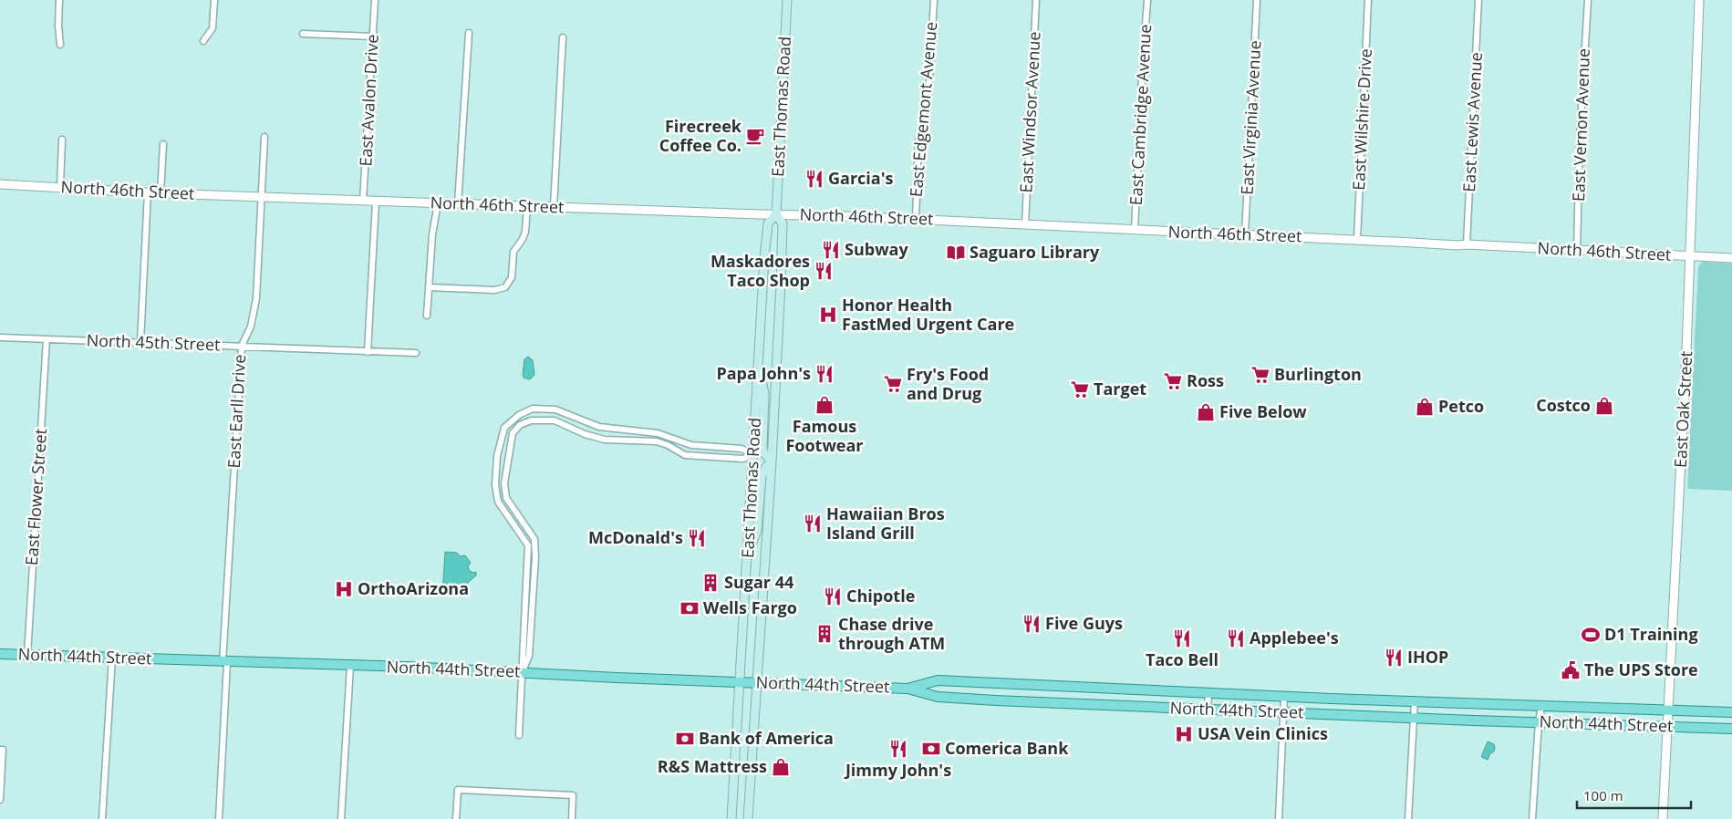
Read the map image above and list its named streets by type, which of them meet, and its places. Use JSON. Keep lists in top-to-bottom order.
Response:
{
  "streets": {
    "main road": ["East Thomas Road", "North 44th Street"],
    "street": [
      "East Avalon Drive",
      "East Edgemont Avenue",
      "East Windsor Avenue",
      "East Cambridge Avenue",
      "East Virginia Avenue",
      "East Wilshire Drive",
      "East Lewis Avenue",
      "East Vernon Avenue",
      "North 46th Street",
      "North 45th Street",
      "East Oak Street",
      "East Earll Drive",
      "East Flower Street"
    ]
  },
  "crossings": [
    ["East Avalon Drive", "North 46th Street"],
    ["East Thomas Road", "North 46th Street"],
    ["East Thomas Road", "North 44th Street"],
    ["East Edgemont Avenue", "North 46th Street"],
    ["East Windsor Avenue", "North 46th Street"],
    ["East Cambridge Avenue", "North 46th Street"],
    ["East Virginia Avenue", "North 46th Street"],
    ["East Wilshire Drive", "North 46th Street"],
    ["East Lewis Avenue", "North 46th Street"],
    ["East Vernon Avenue", "North 46th Street"],
    ["North 46th Street", "East Oak Street"],
    ["North 46th Street", "East Earll Drive"],
    ["North 45th Street", "East Earll Drive"],
    ["North 45th Street", "East Flower Street"],
    ["East Oak Street", "North 44th Street"],
    ["East Earll Drive", "North 44th Street"],
    ["East Flower Street", "North 44th Street"]
  ],
  "places": {
    "cafe": ["Firecreek Coffee Co."],
    "restaurant": [
      "Garcia's",
      "Subway",
      "Maskadores Taco Shop",
      "Papa John's",
      "Hawaiian Bros Island Grill",
      "McDonald's",
      "Chipotle",
      "Five Guys",
      "Taco Bell",
      "Applebee's",
      "IHOP",
      "Jimmy John's"
    ],
    "library": ["Saguaro Library"],
    "hospital": ["Honor Health FastMed Urgent Care", "OrthoArizona", "USA Vein Clinics"],
    "supermarket": [
      "Burlington",
      "Ross",
      "Fry's Food and Drug",
      "Target"
    ],
    "shop": [
      "Famous Footwear",
      "Costco",
      "Petco",
      "Five Below",
      "R&S Mattress"
    ],
    "building": ["Sugar 44", "Chase drive through ATM"],
    "bank": ["Wells Fargo", "Bank of America", "Comerica Bank"],
    "sports": ["D1 Training"],
    "public building": ["The UPS Store"]
  },
  "scale_bar": "100 m"
}
